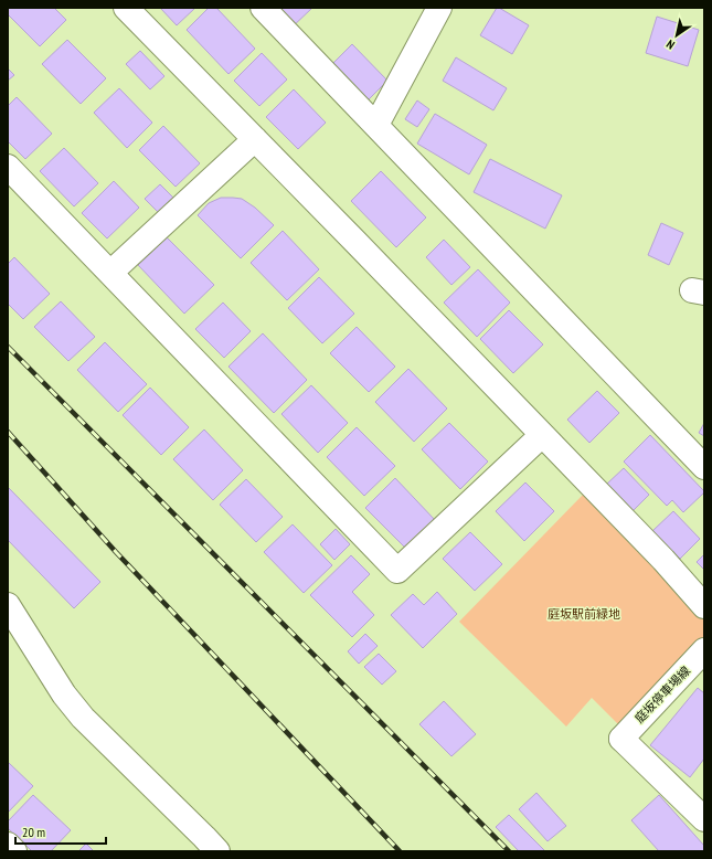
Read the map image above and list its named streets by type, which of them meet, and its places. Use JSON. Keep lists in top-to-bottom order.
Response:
{
  "streets": {
    "street": ["庭坂停車場線"]
  },
  "parks": ["庭坂駅前緑地"],
  "scale_bar": "20 m",
  "north": "bottom left"
}
